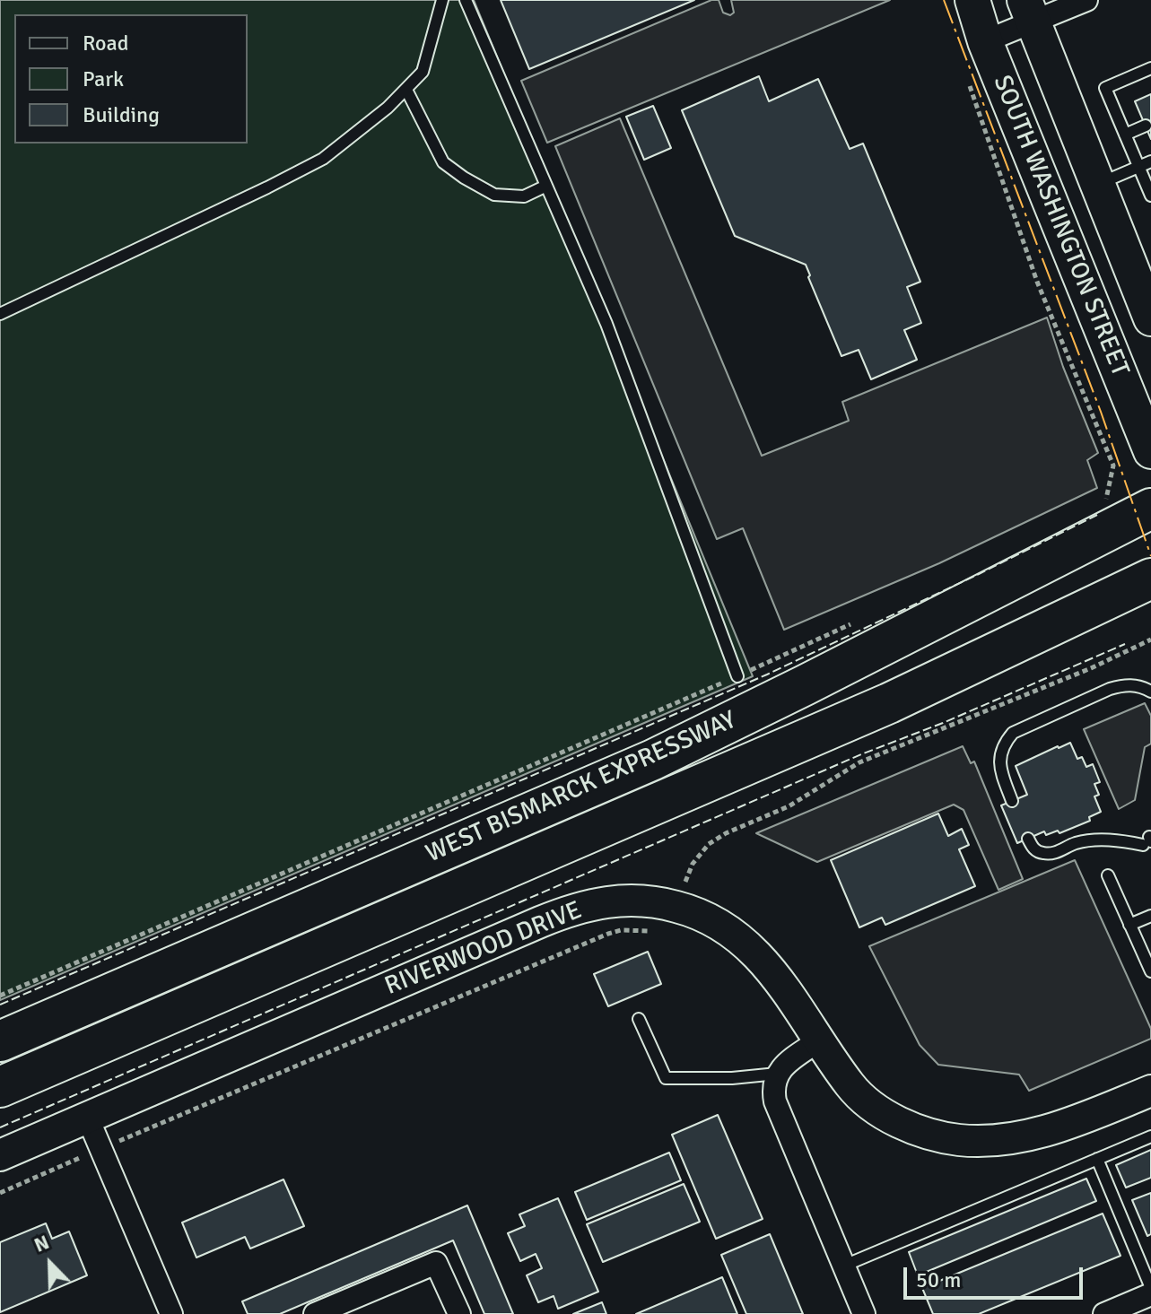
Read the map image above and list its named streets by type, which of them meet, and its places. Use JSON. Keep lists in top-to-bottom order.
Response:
{
  "streets": {
    "highway": ["WEST BISMARCK EXPRESSWAY"],
    "main road": ["SOUTH WASHINGTON STREET"],
    "street": ["RIVERWOOD DRIVE"]
  },
  "legend": ["Road", "Park", "Building"],
  "scale_bar": "50 m",
  "north": "top left"
}
